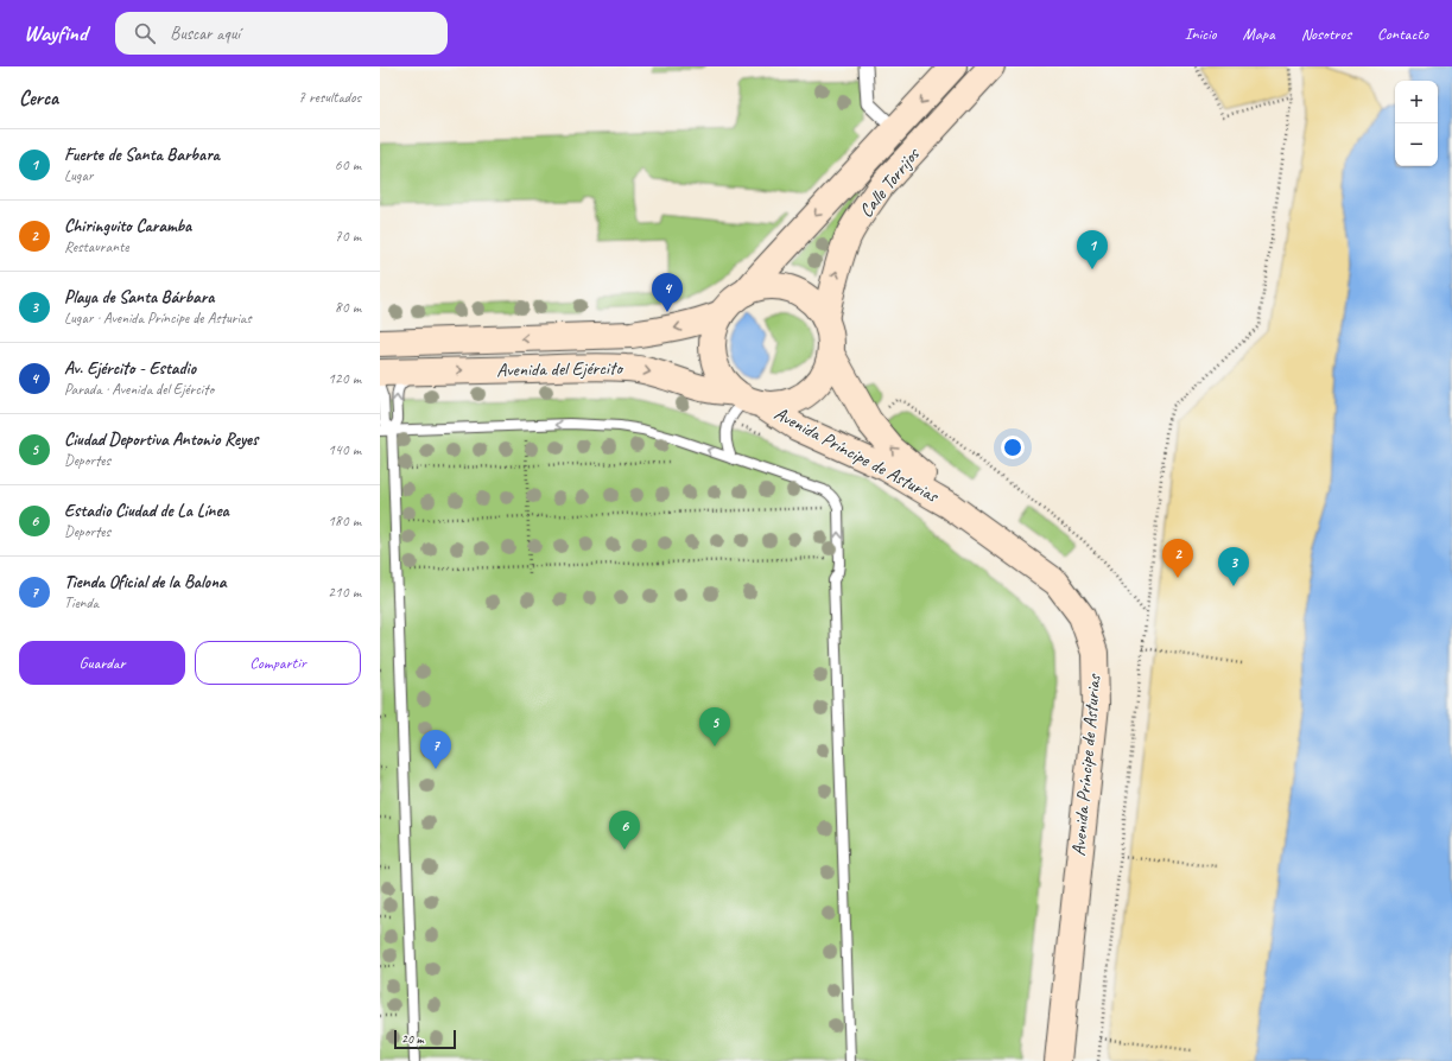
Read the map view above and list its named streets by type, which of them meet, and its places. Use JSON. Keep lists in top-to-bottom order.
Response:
{
  "streets": {
    "main road": ["Calle Torrijos", "Avenida del Ejército", "Avenida Príncipe de Asturias"]
  },
  "crossings": [
    ["Calle Torrijos", "Avenida del Ejército"],
    ["Calle Torrijos", "Avenida Príncipe de Asturias"],
    ["Avenida del Ejército", "Avenida Príncipe de Asturias"]
  ],
  "scale_bar": "20 m",
  "page": {
    "header": "Wayfind",
    "search": "Buscar aquí",
    "nav": [
      "Inicio",
      "Mapa",
      "Nosotros",
      "Contacto"
    ],
    "heading": ["Cerca", "7 resultados"],
    "map_buttons": ["+", "−"],
    "list": [
      {
        "mark": "1",
        "name": "Fuerte de Santa Barbara",
        "note": "Lugar",
        "value": "60 m"
      },
      {
        "mark": "2",
        "name": "Chiringuito Caramba",
        "note": "Restaurante",
        "value": "70 m"
      },
      {
        "mark": "3",
        "name": "Playa de Santa Bárbara",
        "note": "Lugar · Avenida Príncipe de Asturias",
        "value": "80 m"
      },
      {
        "mark": "4",
        "name": "Av. Ejército - Estadio",
        "note": "Parada · Avenida del Ejército",
        "value": "120 m"
      },
      {
        "mark": "5",
        "name": "Ciudad Deportiva Antonio Reyes",
        "note": "Deportes",
        "value": "140 m"
      },
      {
        "mark": "6",
        "name": "Estadio Ciudad de La Línea",
        "note": "Deportes",
        "value": "180 m"
      },
      {
        "mark": "7",
        "name": "Tienda Oficial de la Balona",
        "note": "Tienda",
        "value": "210 m"
      }
    ],
    "pins": [
      "1",
      "4",
      "2",
      "3",
      "5",
      "7",
      "6"
    ],
    "buttons": ["Guardar", "Compartir"],
    "scale": "20 m"
  }
}
